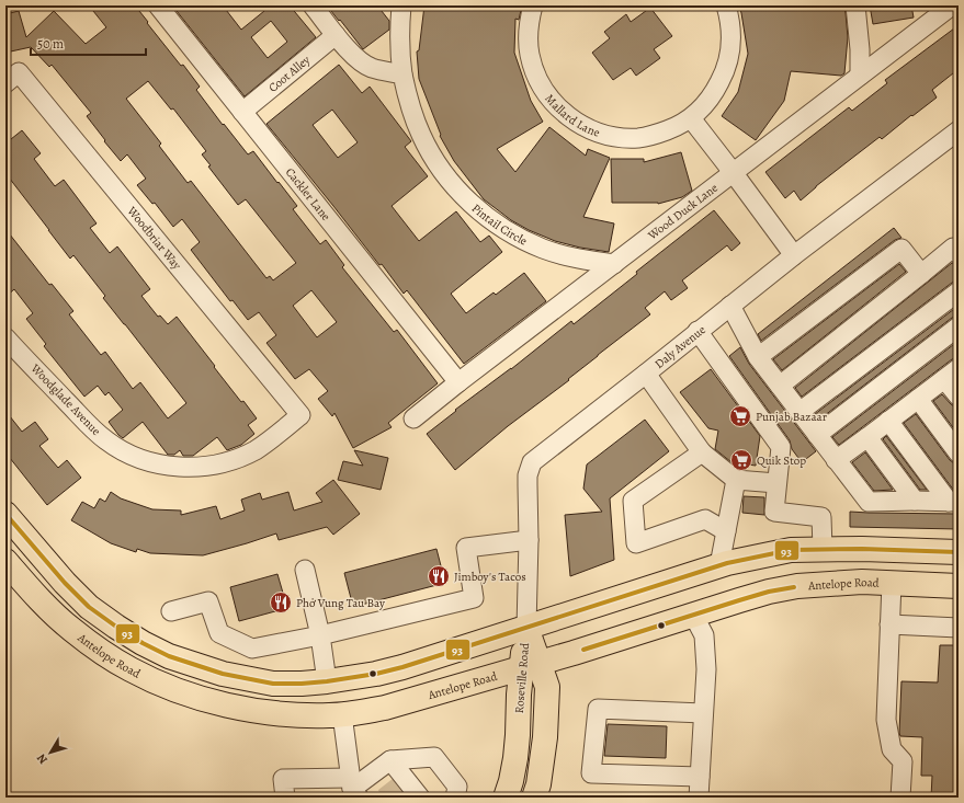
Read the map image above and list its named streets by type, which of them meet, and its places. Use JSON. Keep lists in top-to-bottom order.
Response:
{
  "streets": {
    "main road": ["Antelope Road", "Roseville Road"],
    "street": [
      "Coot Alley",
      "Mallard Lane",
      "Cackler Lane",
      "Wood Duck Lane",
      "Pintail Circle",
      "Woodbriar Way",
      "Daly Avenue",
      "Woodglade Avenue"
    ]
  },
  "crossings": [
    ["Coot Alley", "Cackler Lane"],
    ["Cackler Lane", "Wood Duck Lane"],
    ["Wood Duck Lane", "Pintail Circle"],
    ["Woodbriar Way", "Woodglade Avenue"],
    ["Daly Avenue", "Roseville Road"],
    ["Antelope Road", "Roseville Road"]
  ],
  "places": {
    "supermarket": ["Punjab Bazaar", "Quik Stop"],
    "restaurant": ["Jimboy's Tacos", "Phở Vung Tau Bay"]
  },
  "lines": ["transit line 93"],
  "scale_bar": "50 m",
  "north": "bottom left"
}
